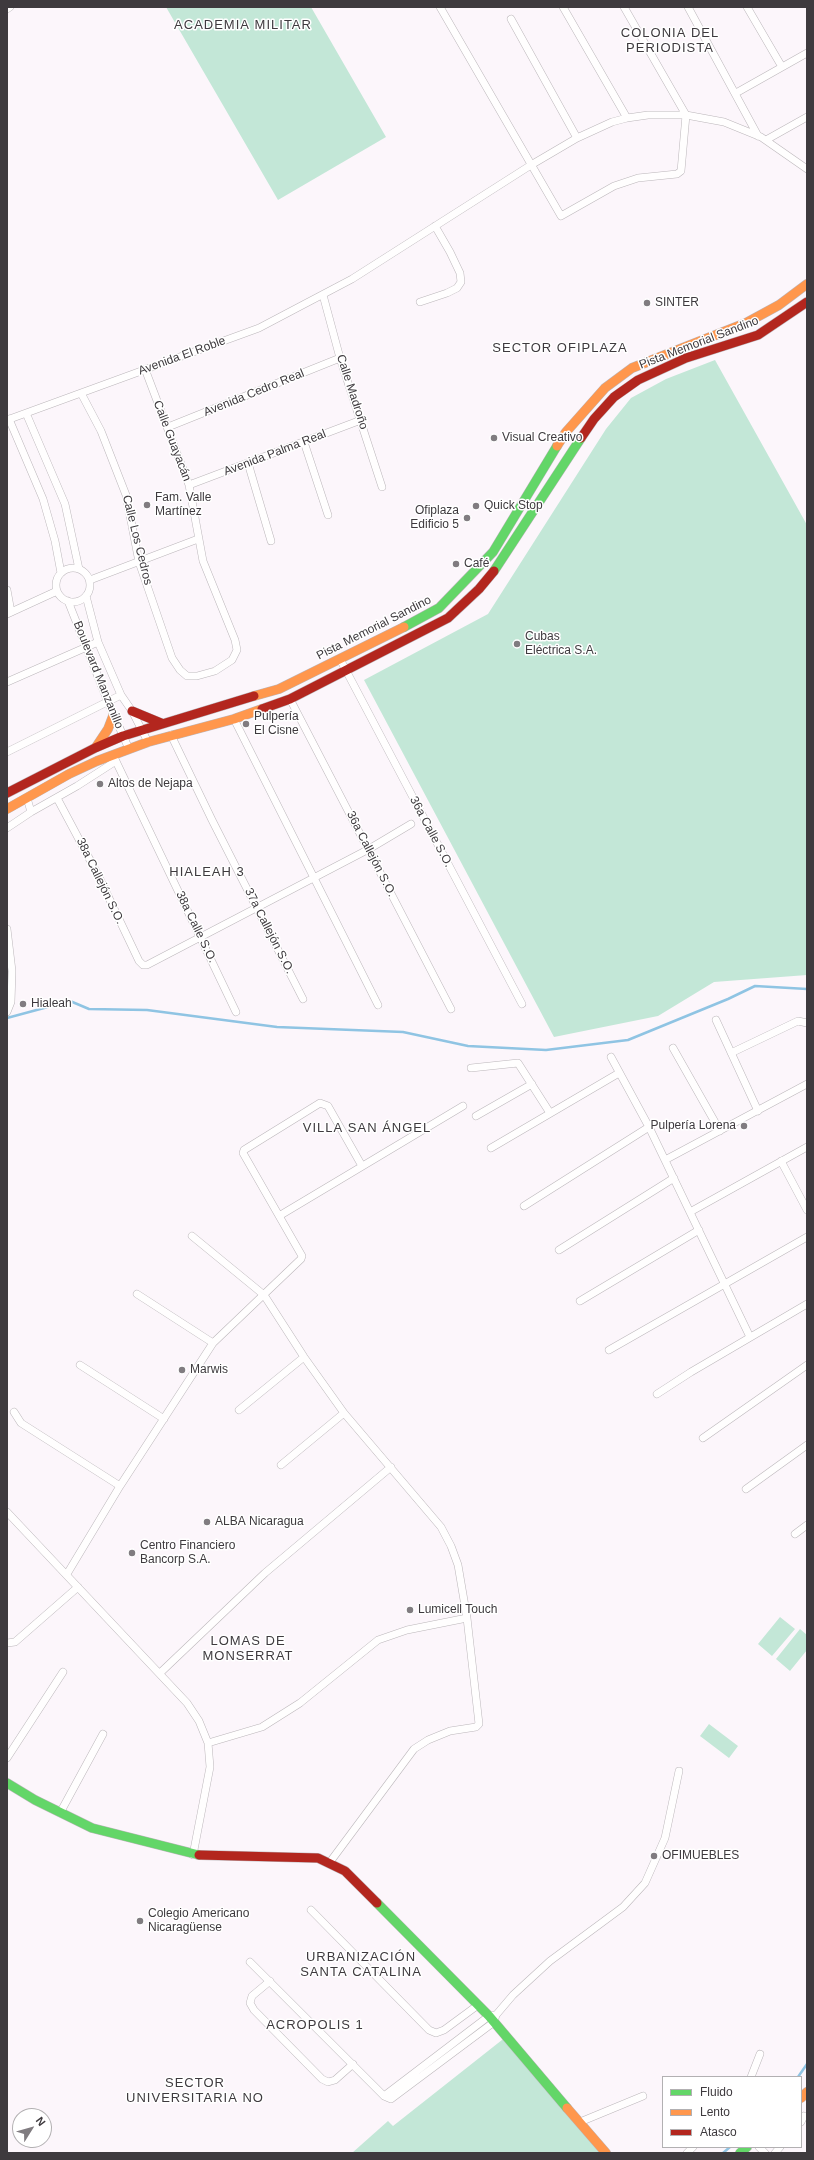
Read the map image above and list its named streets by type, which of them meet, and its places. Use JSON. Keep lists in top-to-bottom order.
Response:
{
  "streets": {
    "main road": ["Pista Memorial Sandino"],
    "street": [
      "Avenida El Roble",
      "Calle Madroño",
      "Avenida Cedro Real",
      "Calle Guayacán",
      "Avenida Palma Real",
      "Calle Los Cedros",
      "Boulevard Manzanillo",
      "36a Calle S.O.",
      "36a Callejón S.O.",
      "38a Callejón S.O.",
      "38a Calle S.O.",
      "37a Callejón S.O."
    ]
  },
  "crossings": [
    ["Pista Memorial Sandino", "Boulevard Manzanillo"],
    ["Pista Memorial Sandino", "36a Calle S.O."],
    ["Pista Memorial Sandino", "36a Callejón S.O."],
    ["Pista Memorial Sandino", "38a Calle S.O."],
    ["Pista Memorial Sandino", "37a Callejón S.O."],
    ["Avenida El Roble", "Calle Madroño"],
    ["Avenida El Roble", "Calle Guayacán"],
    ["Avenida El Roble", "Calle Los Cedros"],
    ["Calle Madroño", "Avenida Cedro Real"],
    ["Calle Madroño", "Avenida Palma Real"],
    ["Avenida Cedro Real", "Calle Guayacán"],
    ["Calle Guayacán", "Avenida Palma Real"],
    ["Calle Guayacán", "Calle Los Cedros"],
    ["38a Callejón S.O.", "38a Calle S.O."]
  ],
  "districts": [
    "ACADEMIA MILITAR",
    "COLONIA DEL PERIODISTA",
    "SECTOR OFIPLAZA",
    "HIALEAH 3",
    "VILLA SAN ÁNGEL",
    "LOMAS DE MONSERRAT",
    "URBANIZACIÓN SANTA CATALINA",
    "ACROPOLIS 1",
    "SECTOR UNIVERSITARIA NO"
  ],
  "places": [
    "SINTER",
    "Visual Creativo",
    "Fam. Valle Martínez",
    "Quick Stop",
    "Ofiplaza Edificio 5",
    "Café",
    "Cubas Eléctrica S.A.",
    "Pulpería El Cisne",
    "Altos de Nejapa",
    "Hialeah",
    "Pulpería Lorena",
    "Marwis",
    "ALBA Nicaragua",
    "Centro Financiero Bancorp S.A.",
    "Lumicell Touch",
    "OFIMUEBLES",
    "Colegio Americano Nicaragüense"
  ],
  "legend": ["Fluido", "Lento", "Atasco"],
  "north": "top right"
}
